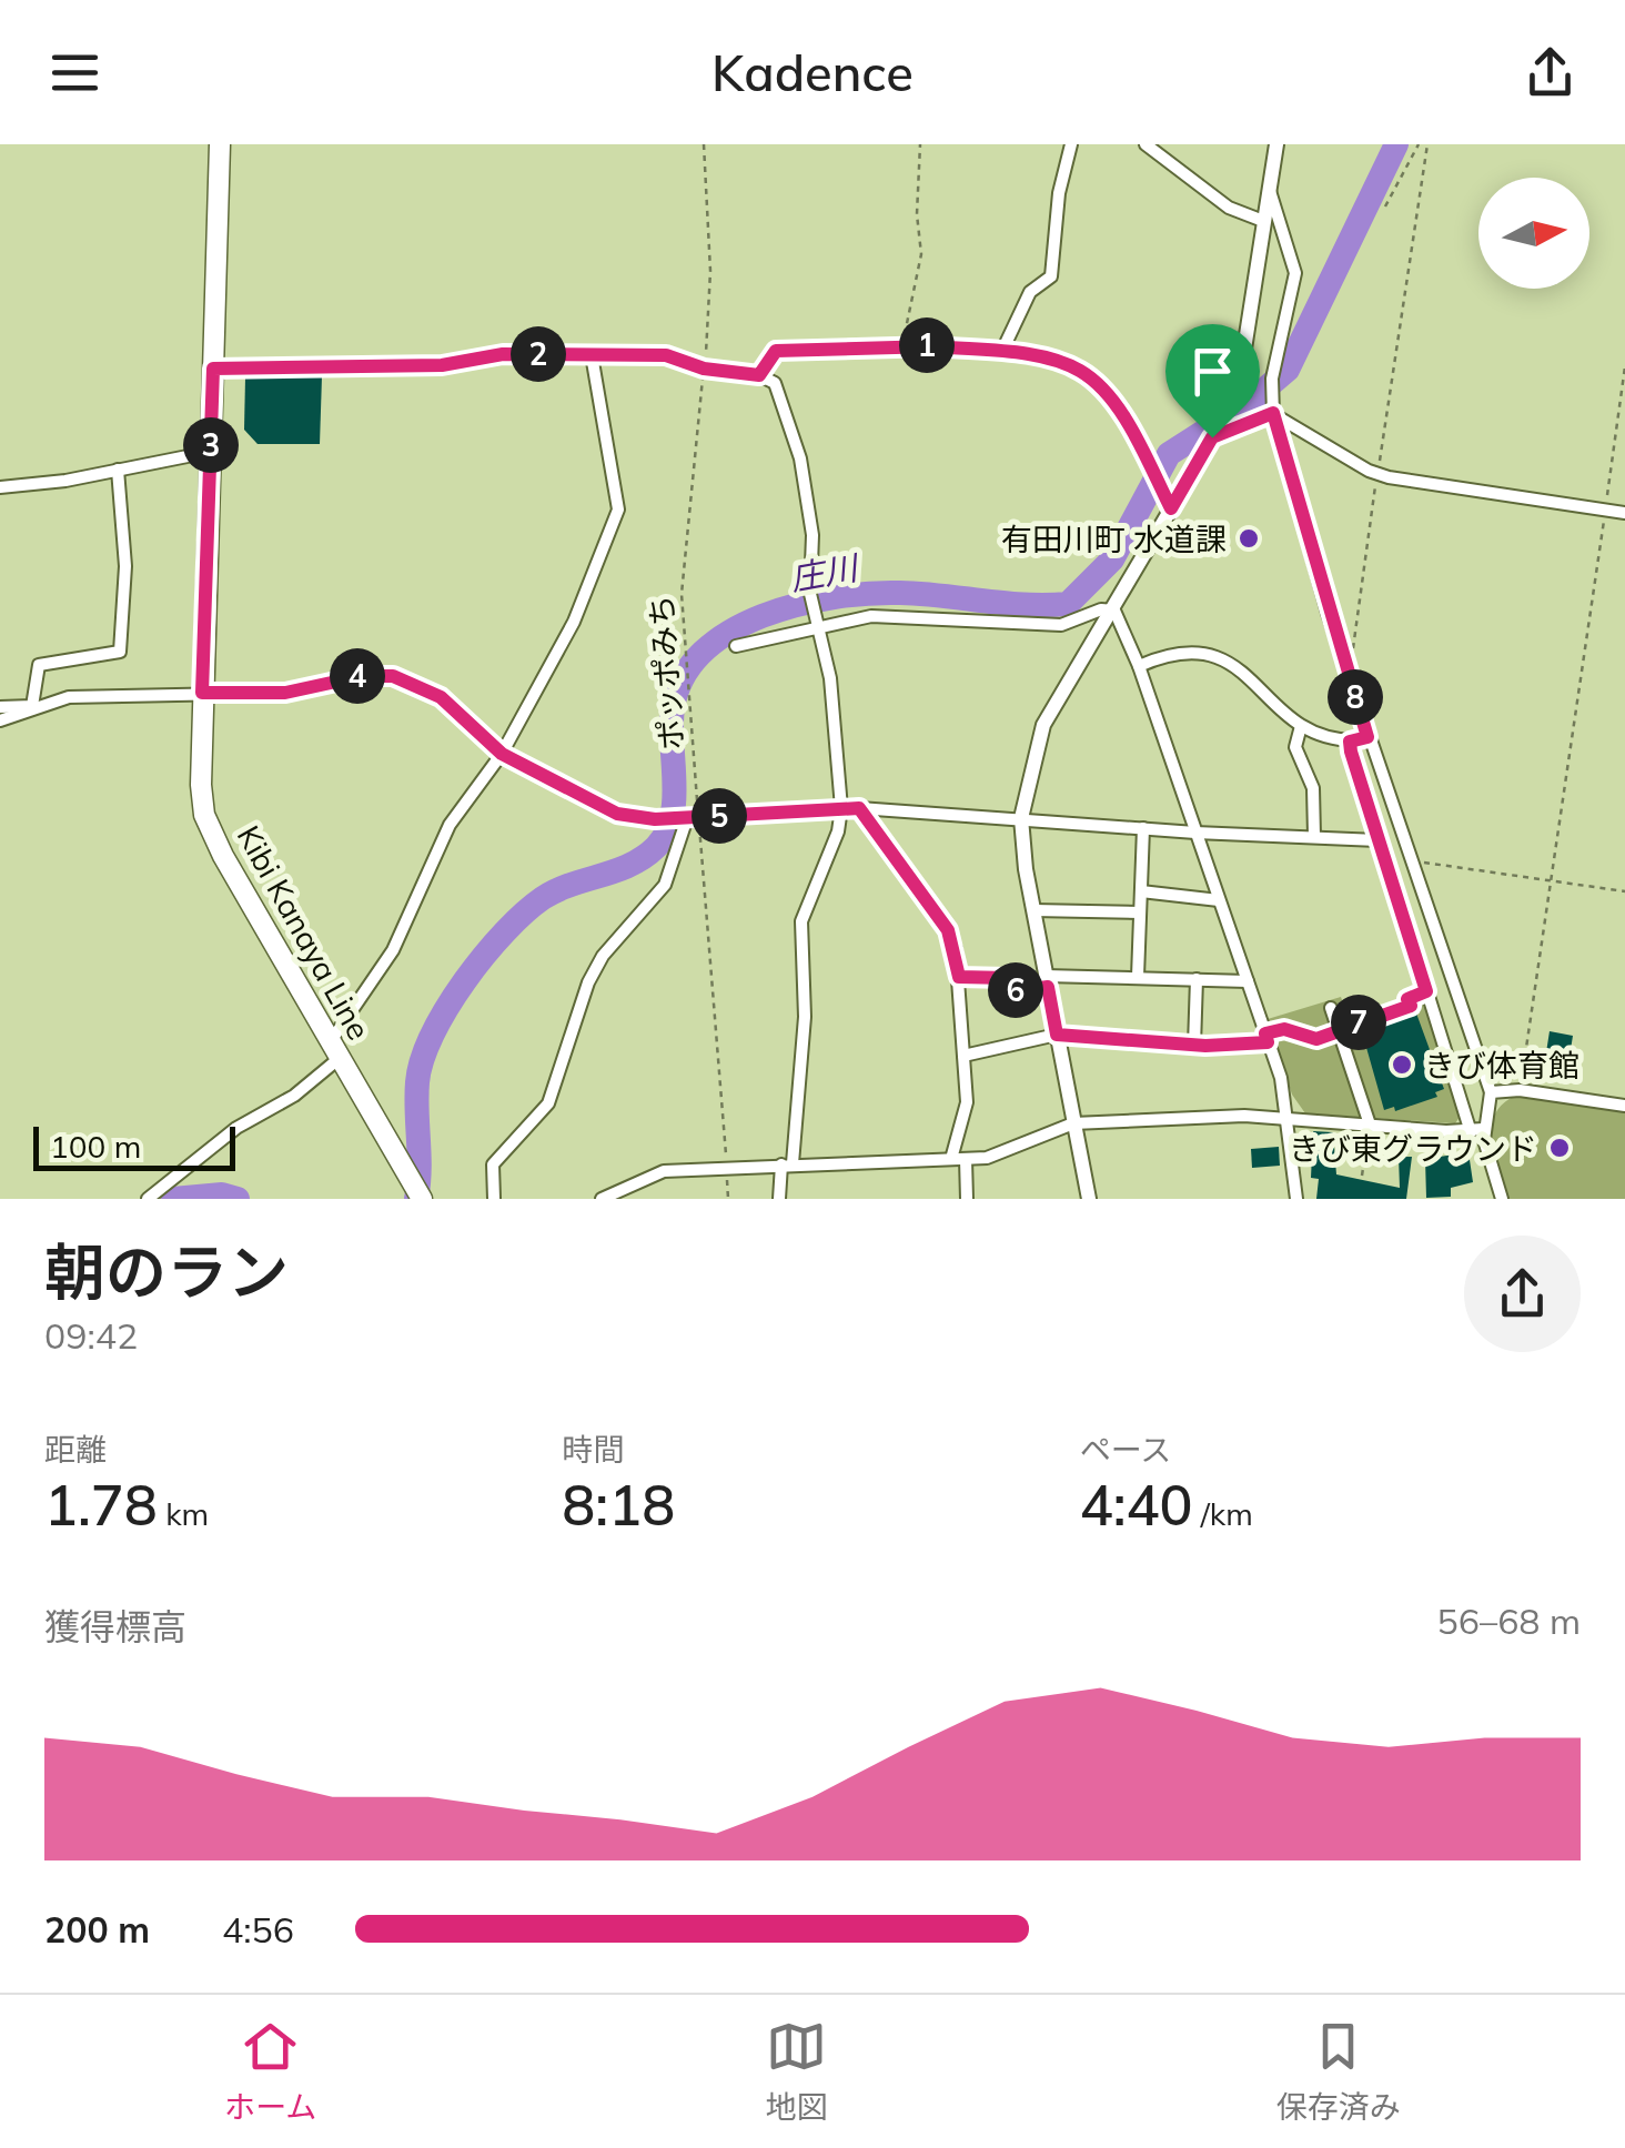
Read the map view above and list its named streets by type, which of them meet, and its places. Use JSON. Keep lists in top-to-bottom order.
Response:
{
  "streets": {
    "main road": ["Kibi Kanaya Line"],
    "path": ["ポッポみち"]
  },
  "water": ["庄川"],
  "places": ["有田川町 水道課", "きび体育館", "きび東グラウンド"],
  "scale_bar": "100 m",
  "north": "right",
  "page": {
    "header": "Kadence",
    "pins": [
      "1",
      "2",
      "3",
      "4",
      "8",
      "5",
      "6",
      "7"
    ],
    "scale": "100 m",
    "heading": ["朝のラン", "09:42"],
    "stats": [
      ["距離", "1.78 km"],
      ["時間", "8:18"],
      ["ペース", "4:40 /km"]
    ],
    "chart": ["獲得標高", "56–68 m"],
    "list": [
      {
        "name": "200 m",
        "note": "4:56"
      }
    ],
    "tabs": ["ホーム", "地図", "保存済み"]
  }
}
